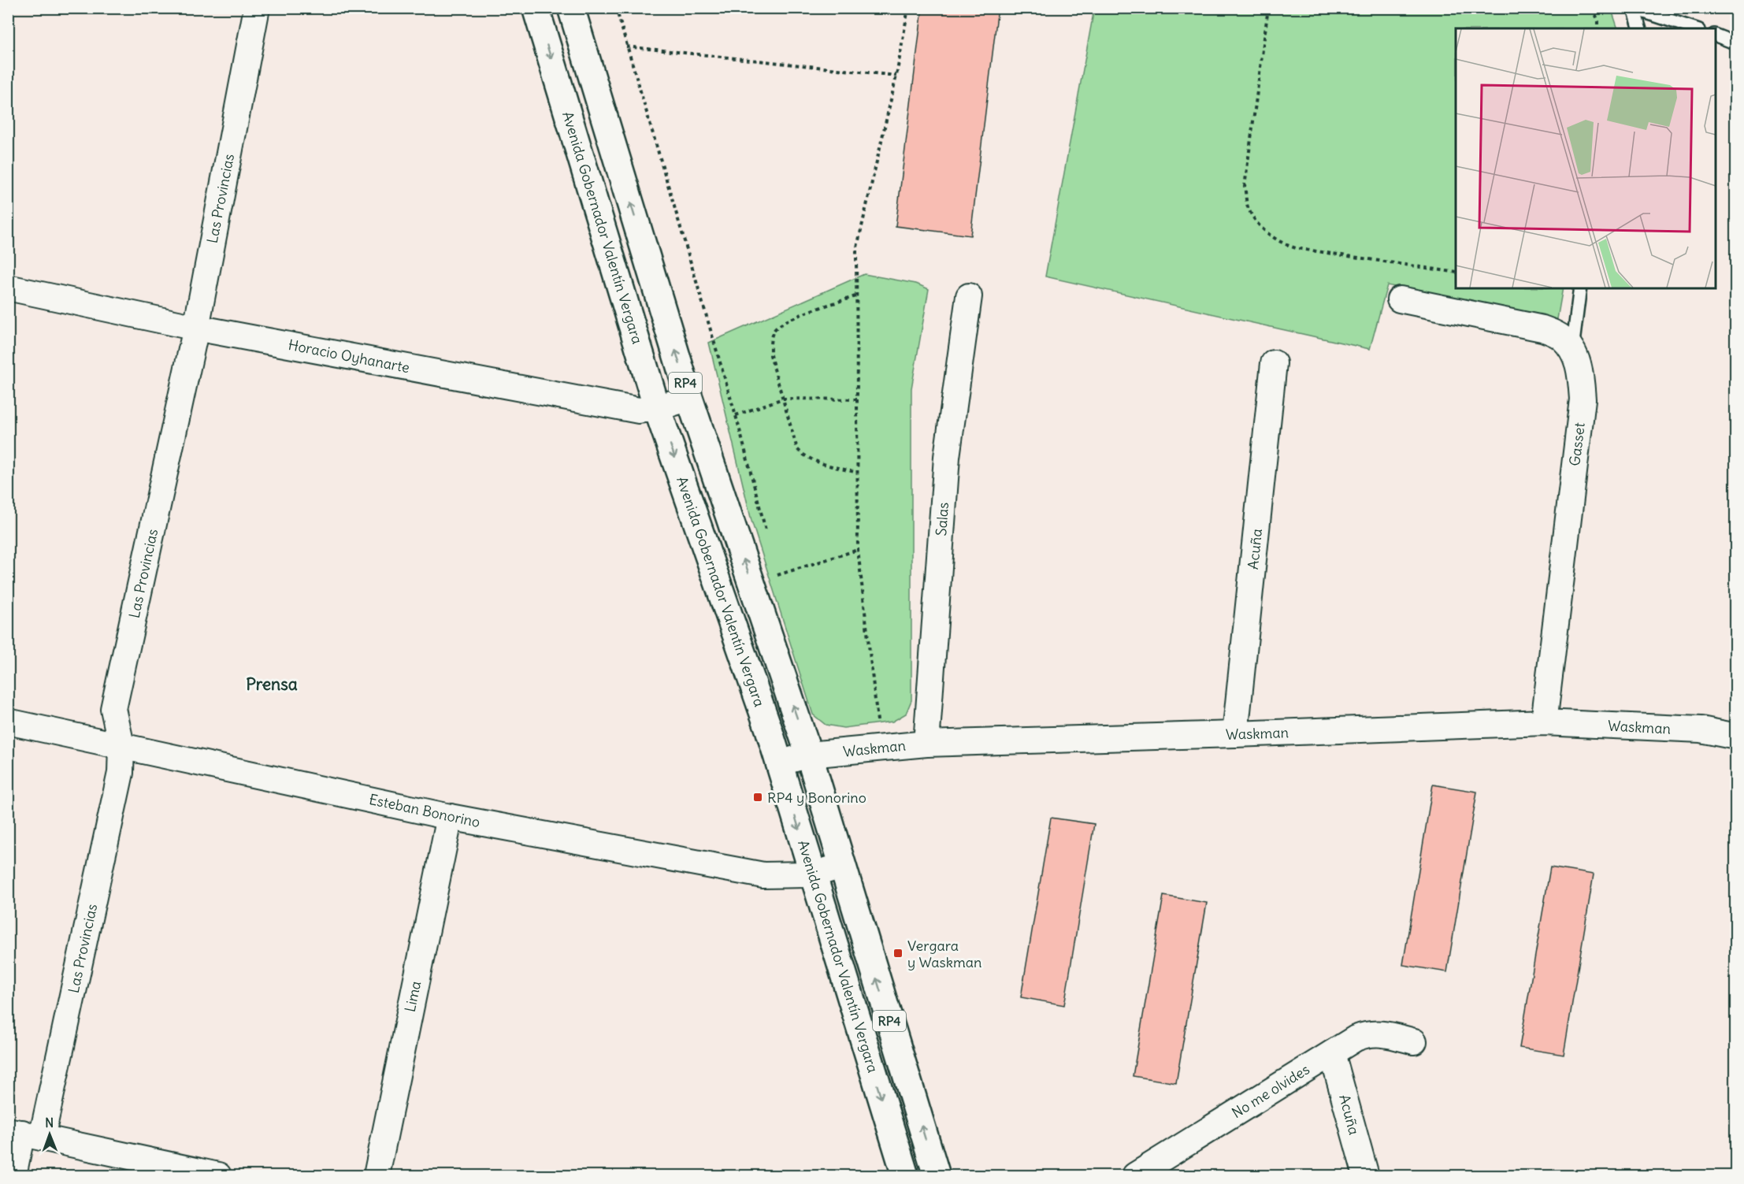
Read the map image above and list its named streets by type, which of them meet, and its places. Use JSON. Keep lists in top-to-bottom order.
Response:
{
  "streets": {
    "main road": ["Avenida Gobernador Valentín Vergara", "RP4"],
    "street": [
      "Las Provincias",
      "Horacio Oyhanarte",
      "Gasset",
      "Salas",
      "Acuña",
      "Waskman",
      "Esteban Bonorino",
      "Lima",
      "No me olvides"
    ]
  },
  "crossings": [
    ["Las Provincias", "Horacio Oyhanarte"],
    ["Las Provincias", "Esteban Bonorino"],
    ["Avenida Gobernador Valentín Vergara", "Horacio Oyhanarte"],
    ["Avenida Gobernador Valentín Vergara", "Waskman"],
    ["Avenida Gobernador Valentín Vergara", "Esteban Bonorino"],
    ["Horacio Oyhanarte", "RP4"],
    ["RP4", "Waskman"],
    ["RP4", "Esteban Bonorino"],
    ["Gasset", "Waskman"],
    ["Salas", "Waskman"],
    ["Acuña", "Waskman"],
    ["Acuña", "No me olvides"],
    ["Esteban Bonorino", "Lima"]
  ],
  "districts": ["Prensa"],
  "places": {
    "transit": ["RP4 y Bonorino", "Vergara y Waskman"]
  },
  "north": "top"
}
